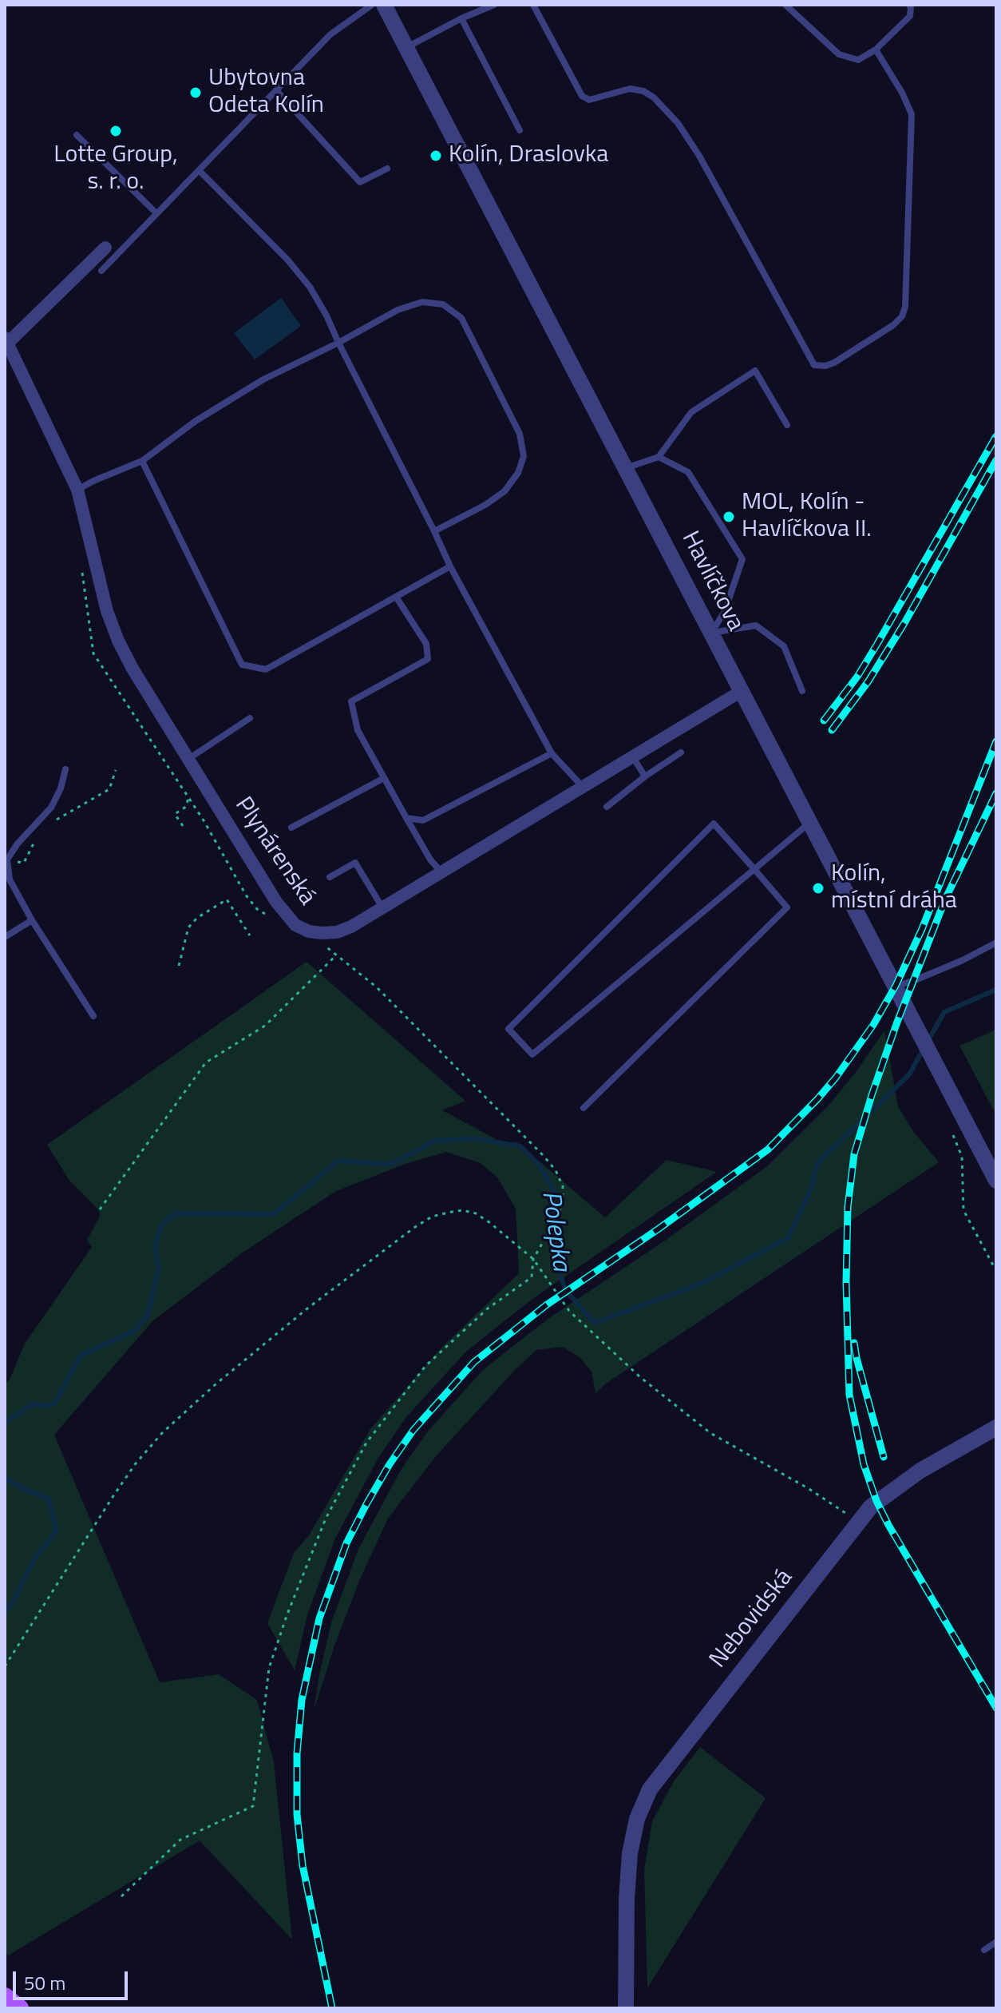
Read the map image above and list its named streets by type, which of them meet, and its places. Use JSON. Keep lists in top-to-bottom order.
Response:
{
  "streets": {
    "street": ["Havlíčkova", "Plynárenská", "Nebovidská"]
  },
  "crossings": [
    ["Havlíčkova", "Plynárenská"]
  ],
  "water": ["Polepka"],
  "places": [
    "Ubytovna Odeta Kolín",
    "Lotte Group, s. r. o.",
    "Kolín, Draslovka",
    "MOL, Kolín - Havlíčkova II.",
    "Kolín, místní dráha"
  ],
  "scale_bar": "50 m"
}
